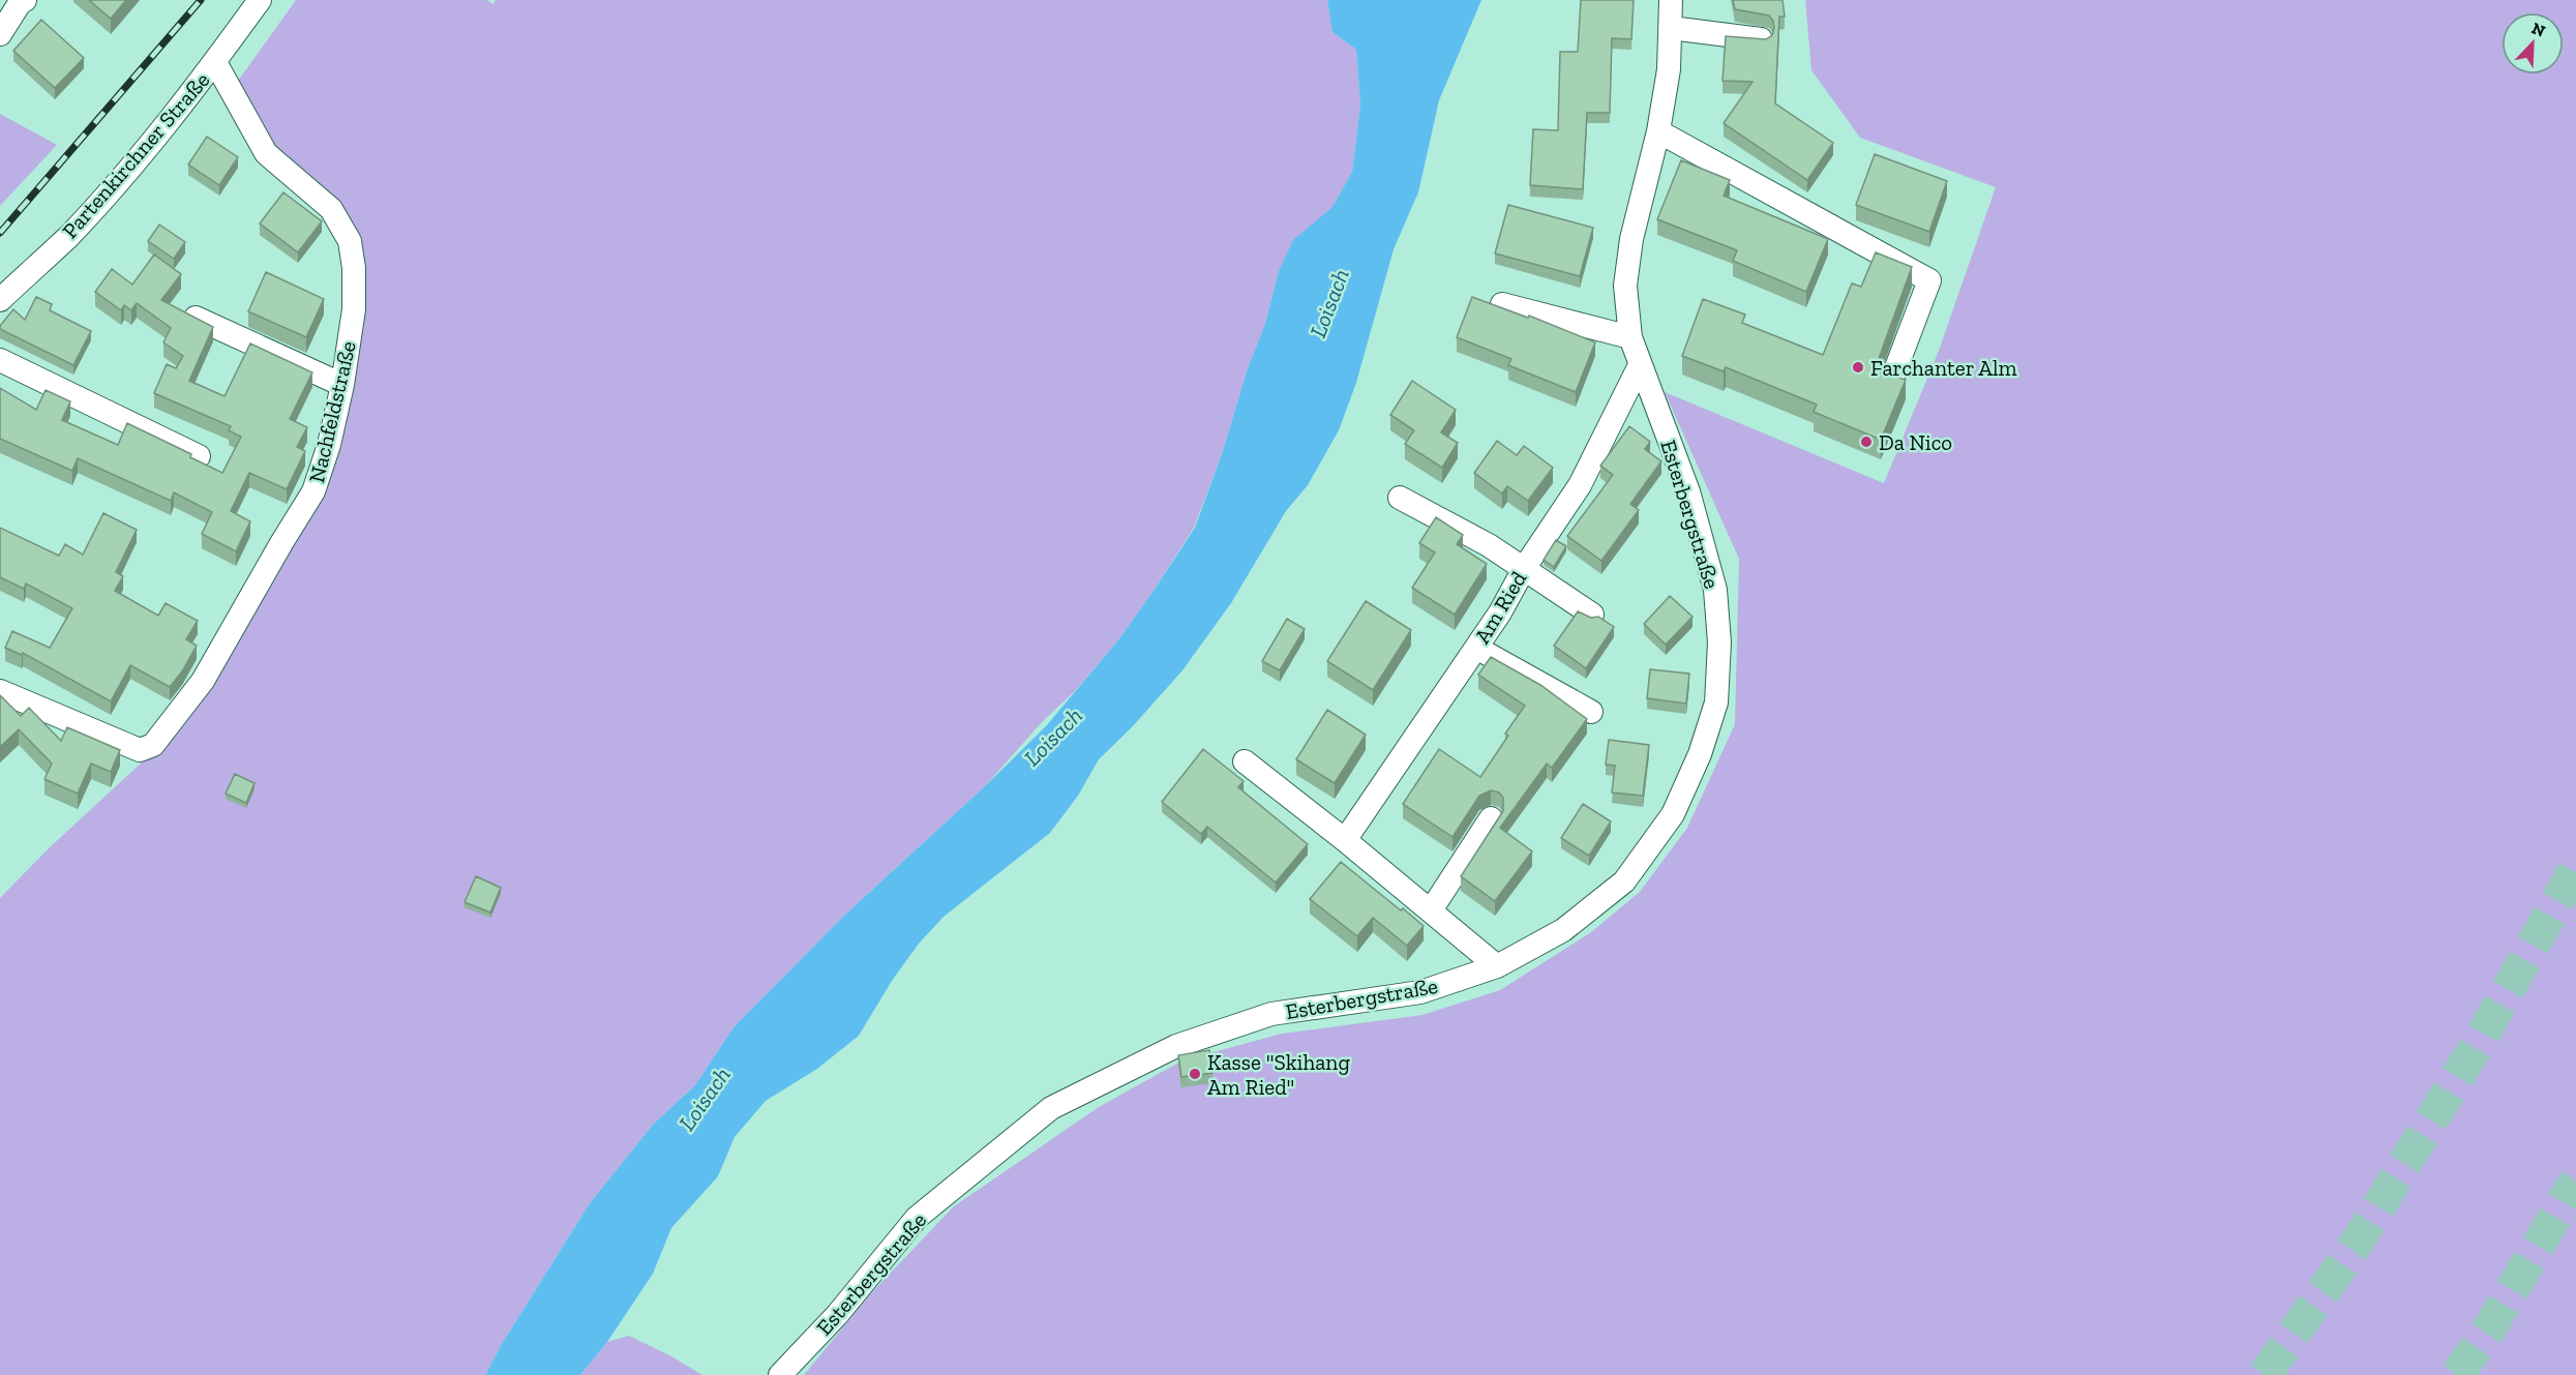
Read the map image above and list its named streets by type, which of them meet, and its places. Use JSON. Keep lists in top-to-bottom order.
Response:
{
  "streets": {
    "street": [
      "Partenkirchner Straße",
      "Nachfeldstraße",
      "Esterbergstraße",
      "Am Ried"
    ]
  },
  "crossings": [
    ["Partenkirchner Straße", "Nachfeldstraße"],
    ["Esterbergstraße", "Am Ried"]
  ],
  "water": ["Loisach"],
  "places": ["Farchanter Alm", "Da Nico", "Kasse \"Skihang Am Ried\""],
  "north": "top right"
}
